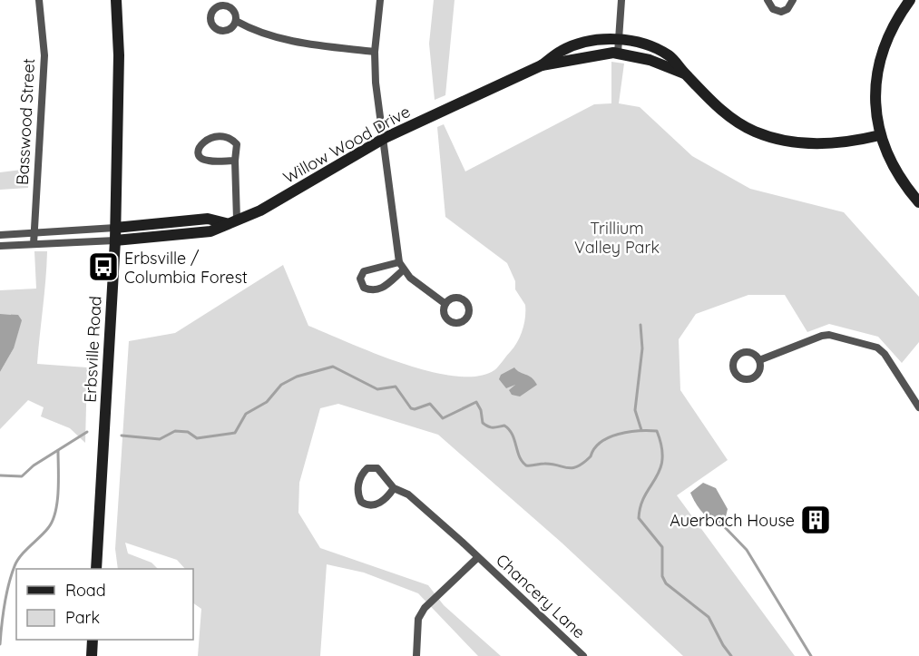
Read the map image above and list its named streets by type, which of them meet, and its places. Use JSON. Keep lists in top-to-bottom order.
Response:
{
  "streets": {
    "street": [
      "Basswood Street",
      "Willow Wood Drive",
      "Erbsville Road",
      "Chancery Lane"
    ]
  },
  "crossings": [
    ["Willow Wood Drive", "Erbsville Road"]
  ],
  "parks": ["Trillium Valley Park"],
  "places": {
    "bus stop": ["Erbsville / Columbia Forest"],
    "building": ["Auerbach House"]
  },
  "legend": ["Road", "Park"]
}
